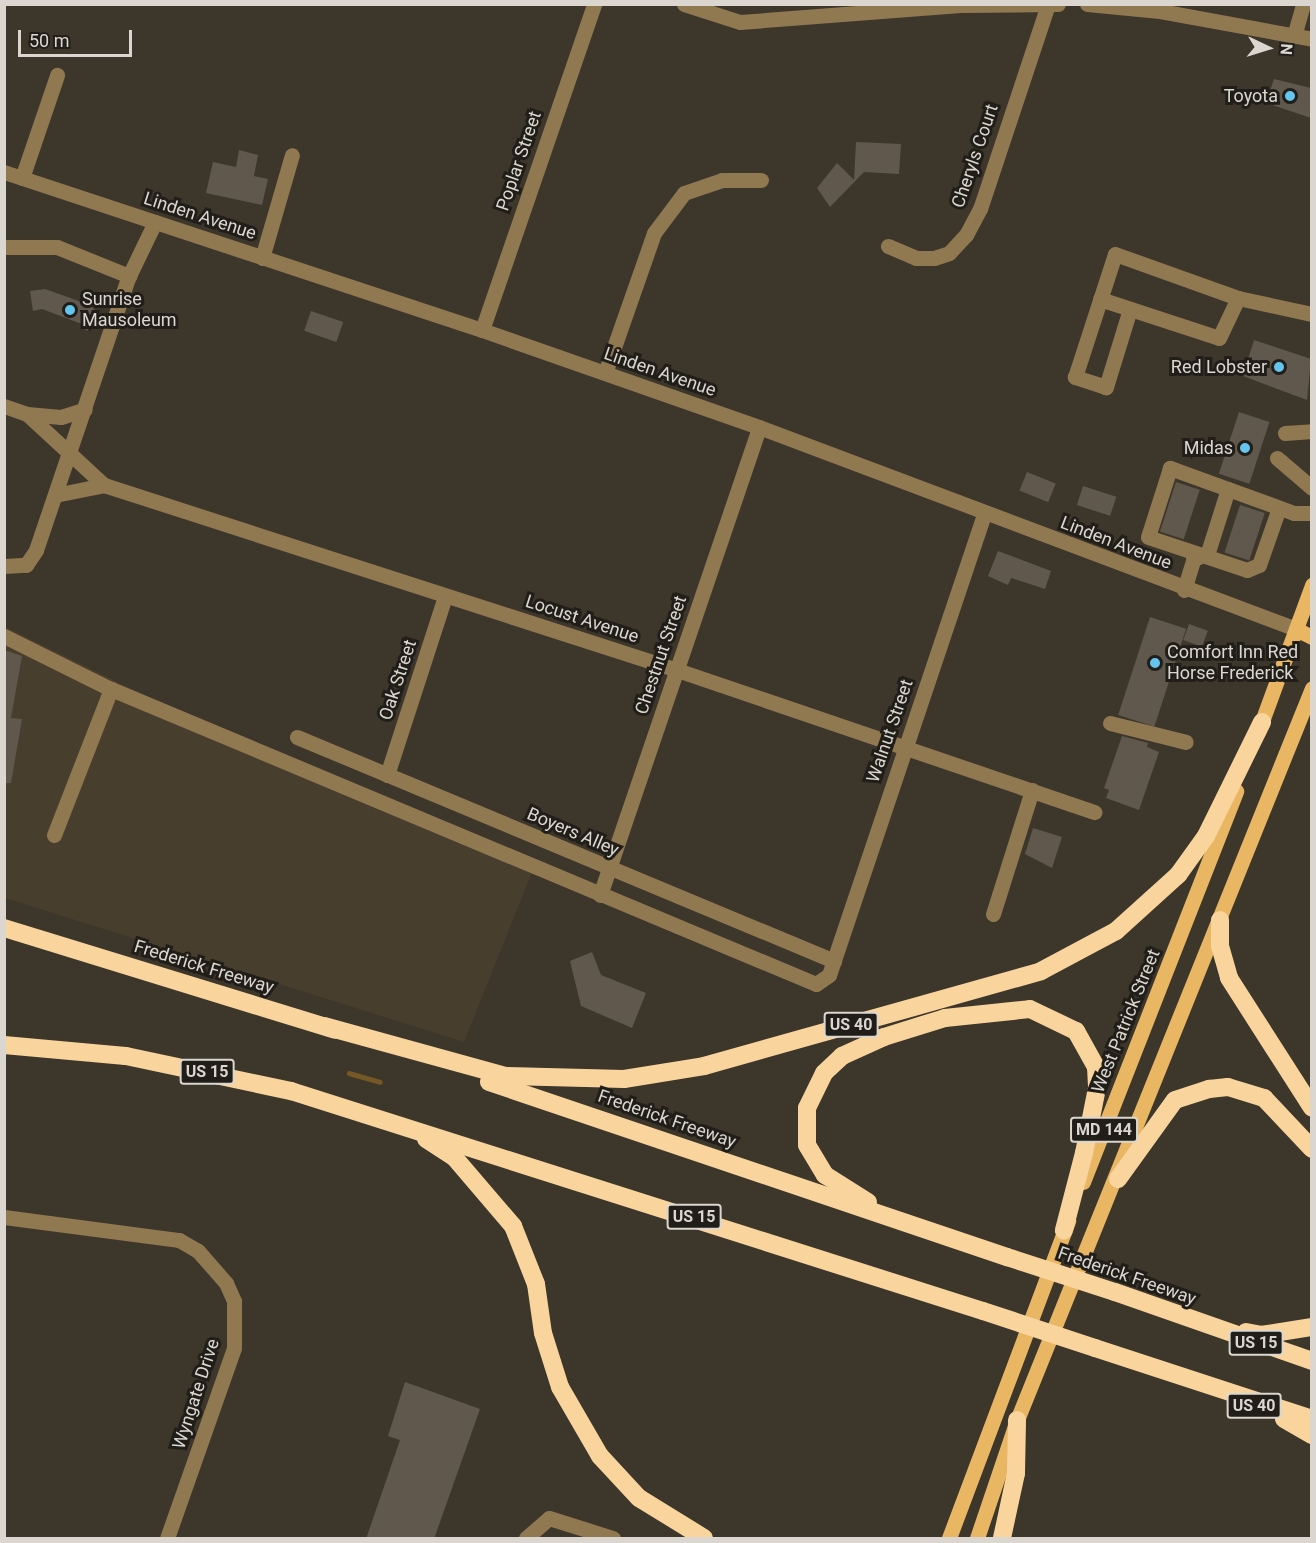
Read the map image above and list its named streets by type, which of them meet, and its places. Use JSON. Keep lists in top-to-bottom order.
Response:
{
  "streets": {
    "highway": ["Frederick Freeway", "US 40", "US 15"],
    "main road": ["West Patrick Street", "MD 144"],
    "street": [
      "Cheryls Court",
      "Poplar Street",
      "Linden Avenue",
      "Locust Avenue",
      "Chestnut Street",
      "Oak Street",
      "Walnut Street",
      "Boyers Alley",
      "Wyngate Drive"
    ]
  },
  "crossings": [
    ["Poplar Street", "Linden Avenue"],
    ["Linden Avenue", "Chestnut Street"],
    ["Linden Avenue", "Walnut Street"],
    ["Linden Avenue", "West Patrick Street"],
    ["Locust Avenue", "Chestnut Street"],
    ["Locust Avenue", "Oak Street"],
    ["Locust Avenue", "Walnut Street"],
    ["Chestnut Street", "Boyers Alley"],
    ["Oak Street", "Boyers Alley"],
    ["Walnut Street", "Boyers Alley"],
    ["Frederick Freeway", "US 40"],
    ["West Patrick Street", "US 40"],
    ["US 40", "US 15"]
  ],
  "places": [
    "Toyota",
    "Sunrise Mausoleum",
    "Red Lobster",
    "Midas",
    "Comfort Inn Red Horse Frederick"
  ],
  "scale_bar": "50 m",
  "north": "right"
}
